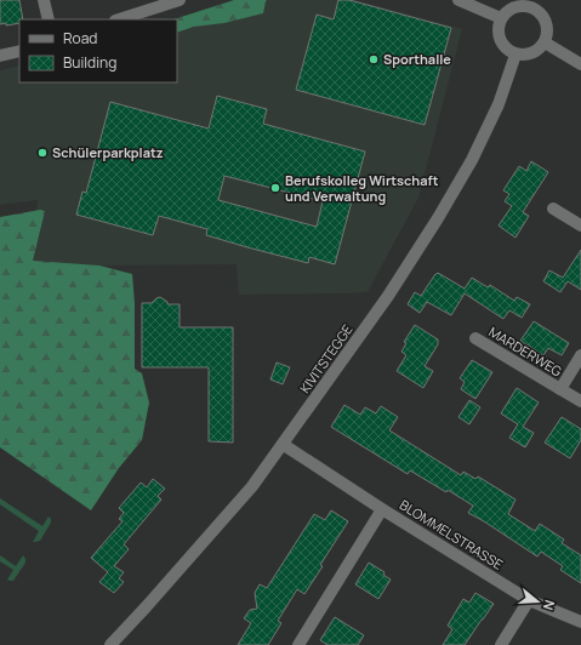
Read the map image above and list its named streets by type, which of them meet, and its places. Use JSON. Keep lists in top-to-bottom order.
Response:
{
  "streets": {
    "street": ["MARDERWEG", "KIVITSTEGGE", "BLOMMELSTRASSE"]
  },
  "crossings": [
    ["KIVITSTEGGE", "BLOMMELSTRASSE"]
  ],
  "places": ["Sporthalle", "Schülerparkplatz", "Berufskolleg Wirtschaft und Verwaltung"],
  "legend": ["Road", "Building"],
  "north": "right"
}
